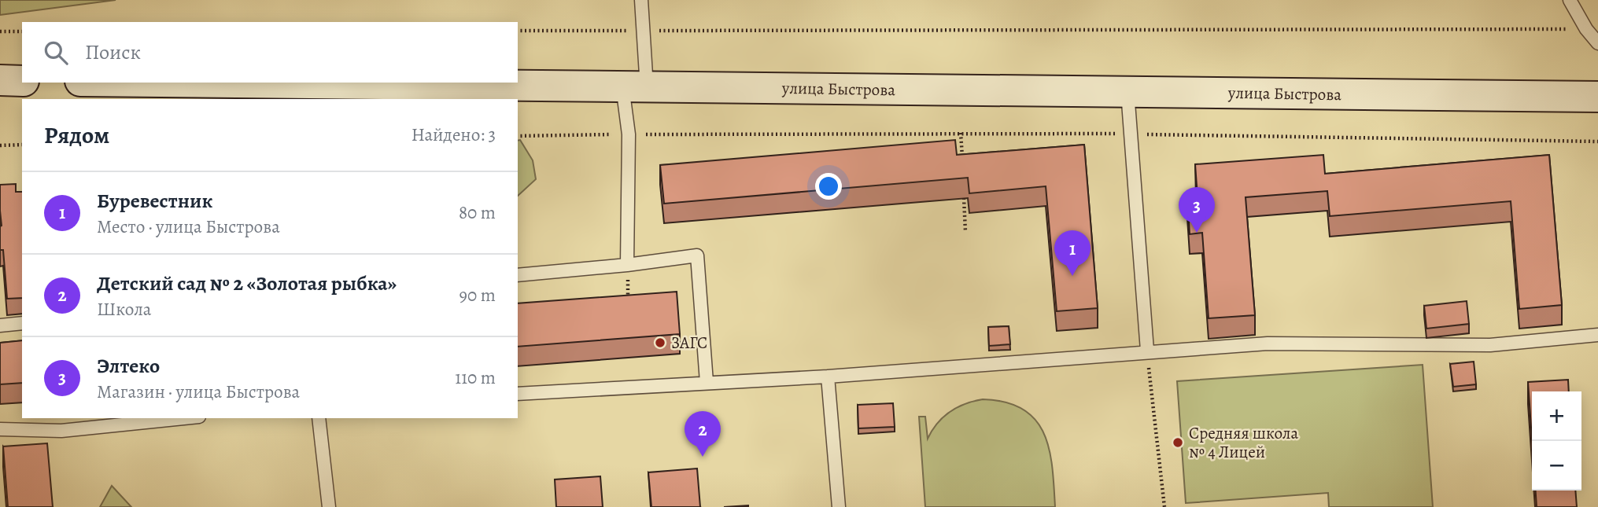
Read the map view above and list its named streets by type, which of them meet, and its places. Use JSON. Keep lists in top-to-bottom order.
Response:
{
  "streets": {
    "street": ["улица Быстрова"]
  },
  "places": ["ЗАГС", "Средняя школа № 4 Лицей"],
  "page": {
    "search": "Поиск",
    "heading": ["Рядом", "Найдено: 3"],
    "list": [
      {
        "mark": "1",
        "name": "Буревестник",
        "note": "Место · улица Быстрова",
        "value": "80 m"
      },
      {
        "mark": "2",
        "name": "Детский сад № 2 «Золотая рыбка»",
        "note": "Школа",
        "value": "90 m"
      },
      {
        "mark": "3",
        "name": "Элтеко",
        "note": "Магазин · улица Быстрова",
        "value": "110 m"
      }
    ],
    "pins": ["3", "1", "2"],
    "map_buttons": ["+", "−"]
  }
}
